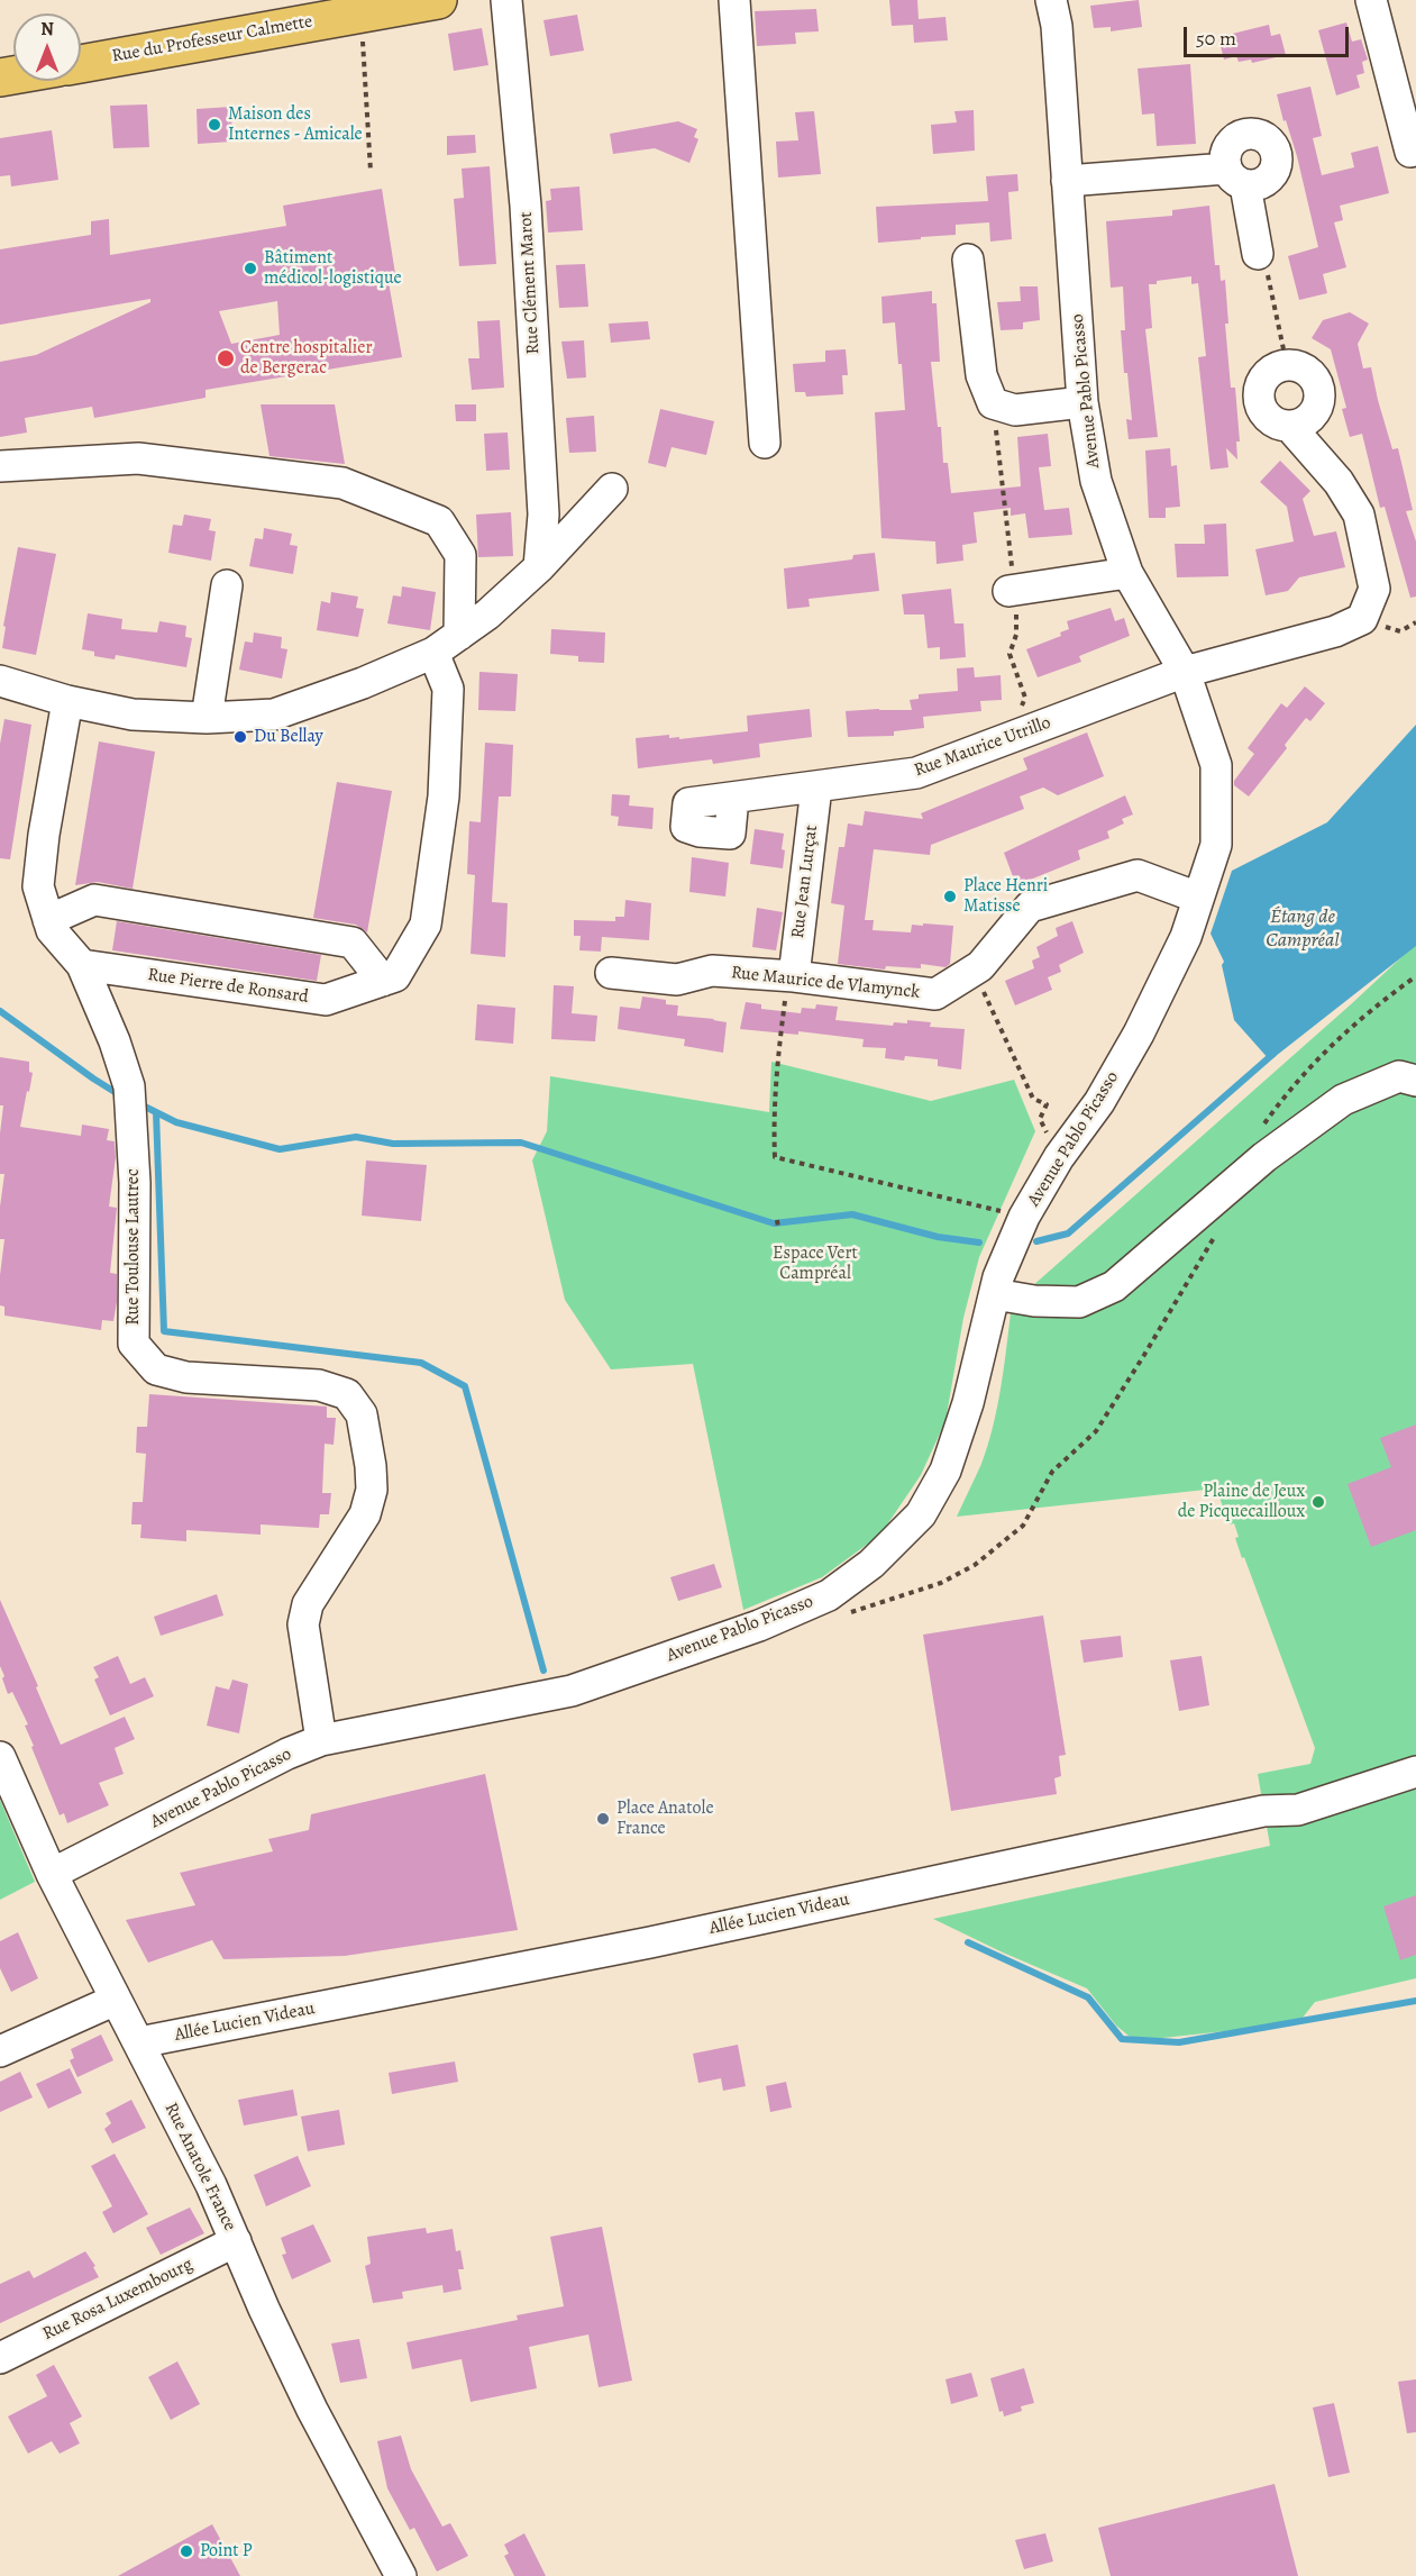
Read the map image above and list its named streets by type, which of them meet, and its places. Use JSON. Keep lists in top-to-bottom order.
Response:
{
  "streets": {
    "main road": ["Rue du Professeur Calmette"],
    "street": [
      "Rue Clément Marot",
      "Avenue Pablo Picasso",
      "Rue Maurice Utrillo",
      "Rue Jean Lurçat",
      "Rue Maurice de Vlamynck",
      "Rue Pierre de Ronsard",
      "Rue Toulouse Lautrec",
      "Allée Lucien Videau",
      "Rue Anatole France",
      "Rue Rosa Luxembourg"
    ]
  },
  "crossings": [
    ["Avenue Pablo Picasso", "Rue Maurice Utrillo"],
    ["Avenue Pablo Picasso", "Rue Maurice de Vlamynck"],
    ["Avenue Pablo Picasso", "Rue Toulouse Lautrec"],
    ["Avenue Pablo Picasso", "Rue Anatole France"],
    ["Rue Maurice Utrillo", "Rue Jean Lurçat"],
    ["Rue Jean Lurçat", "Rue Maurice de Vlamynck"],
    ["Rue Pierre de Ronsard", "Rue Toulouse Lautrec"],
    ["Allée Lucien Videau", "Rue Anatole France"],
    ["Rue Anatole France", "Rue Rosa Luxembourg"]
  ],
  "water": ["Étang de Campréal"],
  "parks": ["Espace Vert Campréal"],
  "places": [
    "Maison des Internes - Amicale",
    "Bâtiment médicol-logistique",
    "Centre hospitalier de Bergerac",
    "Du Bellay",
    "Place Henri Matisse",
    "Plaine de Jeux de Picquecailloux",
    "Place Anatole France",
    "Point P"
  ],
  "scale_bar": "50 m",
  "north": "top"
}
